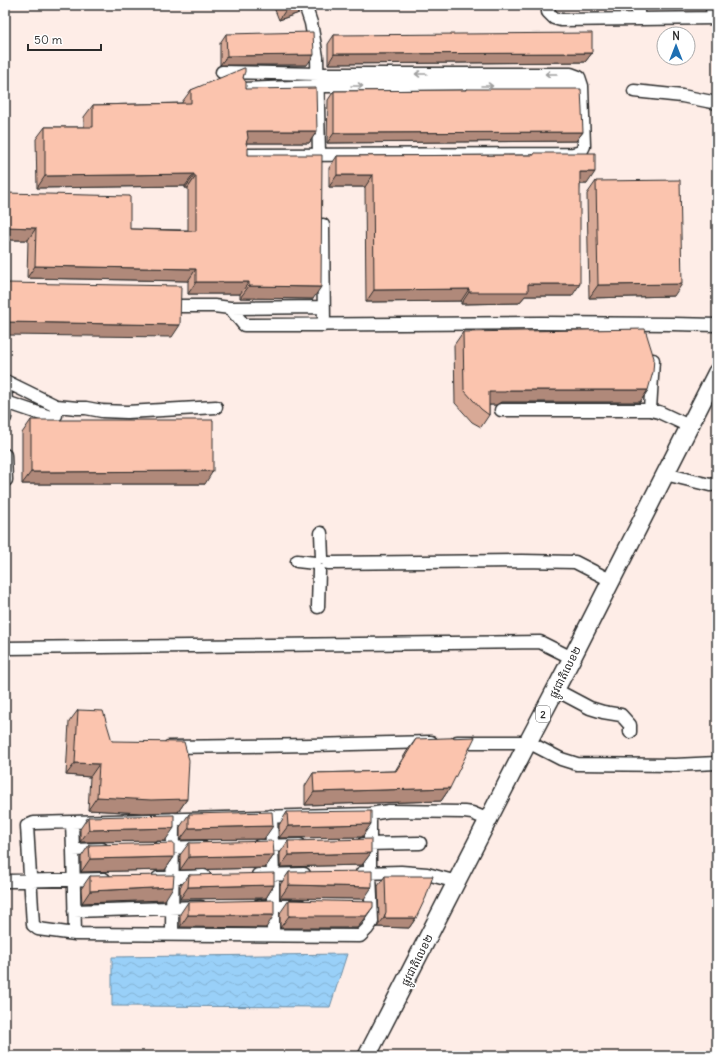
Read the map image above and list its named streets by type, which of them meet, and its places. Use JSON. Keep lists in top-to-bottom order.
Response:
{
  "streets": {
    "highway": ["ផ្លូវជាតិលេខ២", "2"]
  },
  "scale_bar": "50 m",
  "north": "top"
}
